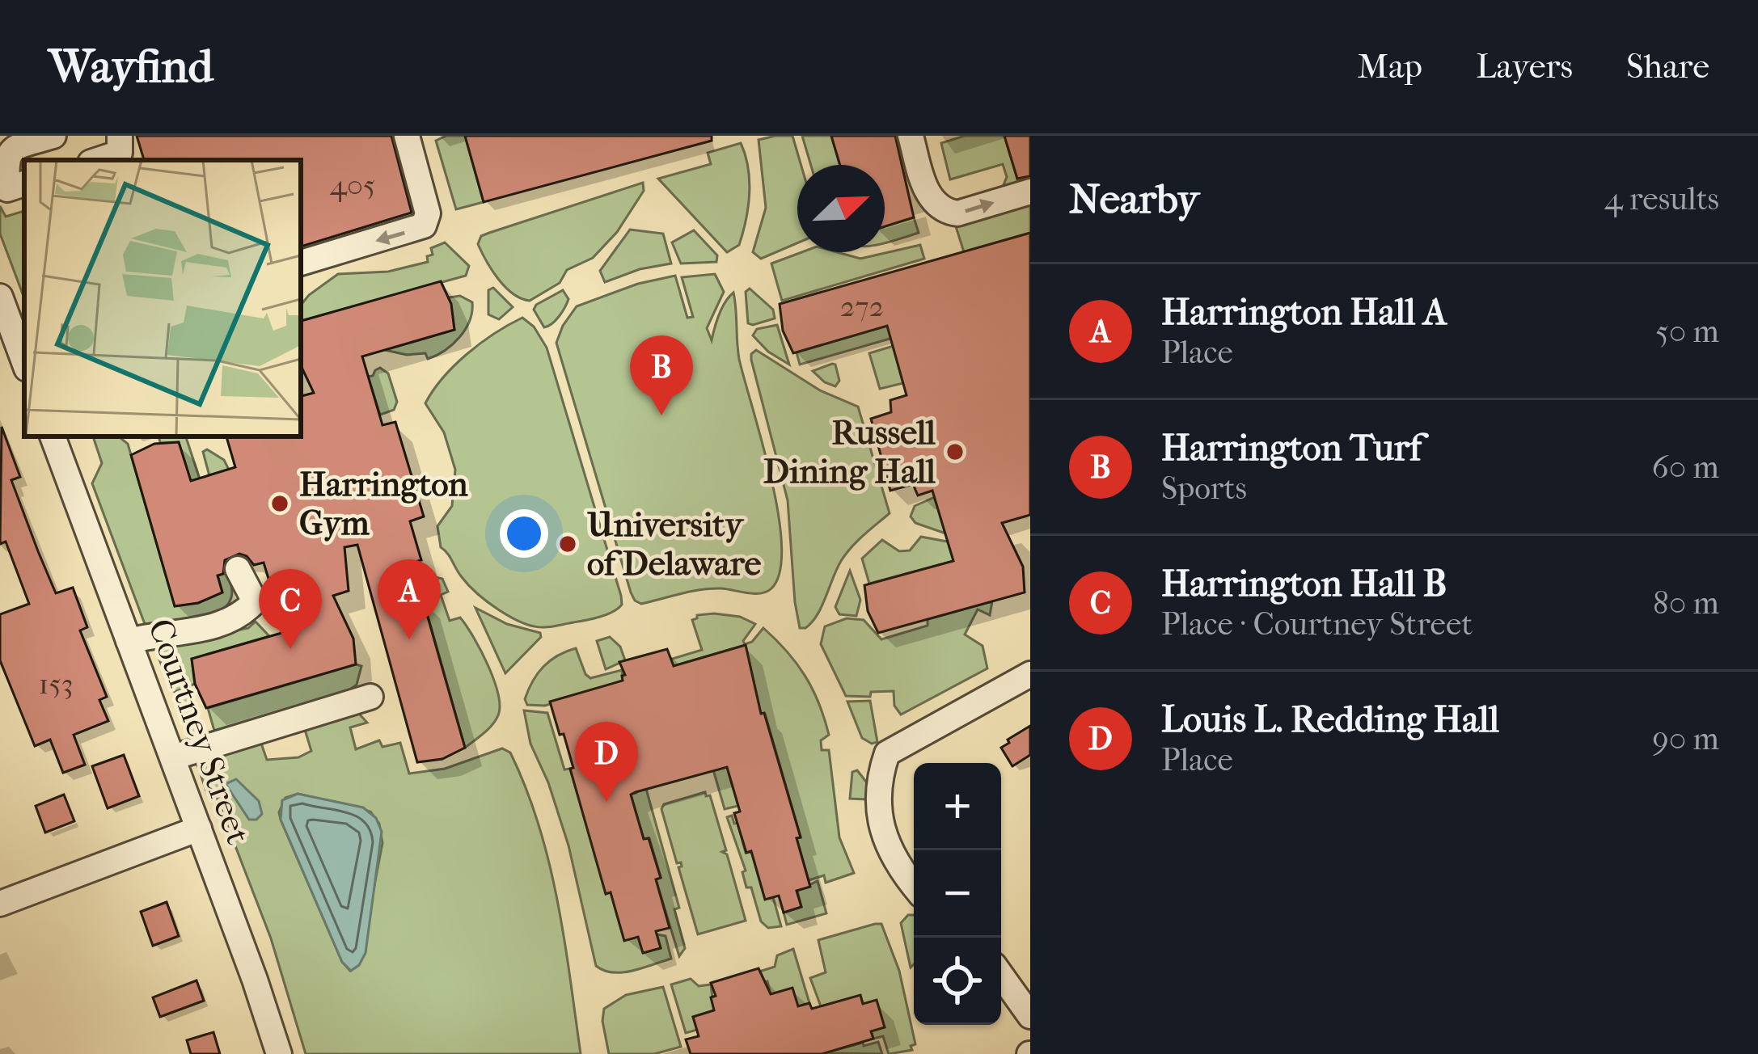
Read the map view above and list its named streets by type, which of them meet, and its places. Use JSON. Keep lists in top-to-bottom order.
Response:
{
  "streets": {
    "street": ["Courtney Street"]
  },
  "places": ["Russell Dining Hall", "Harrington Gym", "University of Delaware"],
  "house_numbers": ["405", "272", "153"],
  "north": "top right",
  "page": {
    "header": "Wayfind",
    "nav": ["Map", "Layers", "Share"],
    "heading": ["Nearby", "4 results"],
    "list": [
      {
        "mark": "A",
        "name": "Harrington Hall A",
        "note": "Place",
        "value": "50 m"
      },
      {
        "mark": "B",
        "name": "Harrington Turf",
        "note": "Sports",
        "value": "60 m"
      },
      {
        "mark": "C",
        "name": "Harrington Hall B",
        "note": "Place · Courtney Street",
        "value": "80 m"
      },
      {
        "mark": "D",
        "name": "Louis L. Redding Hall",
        "note": "Place",
        "value": "90 m"
      }
    ],
    "pins": [
      "B",
      "A",
      "C",
      "D"
    ],
    "map_buttons": ["+", "−"]
  }
}
